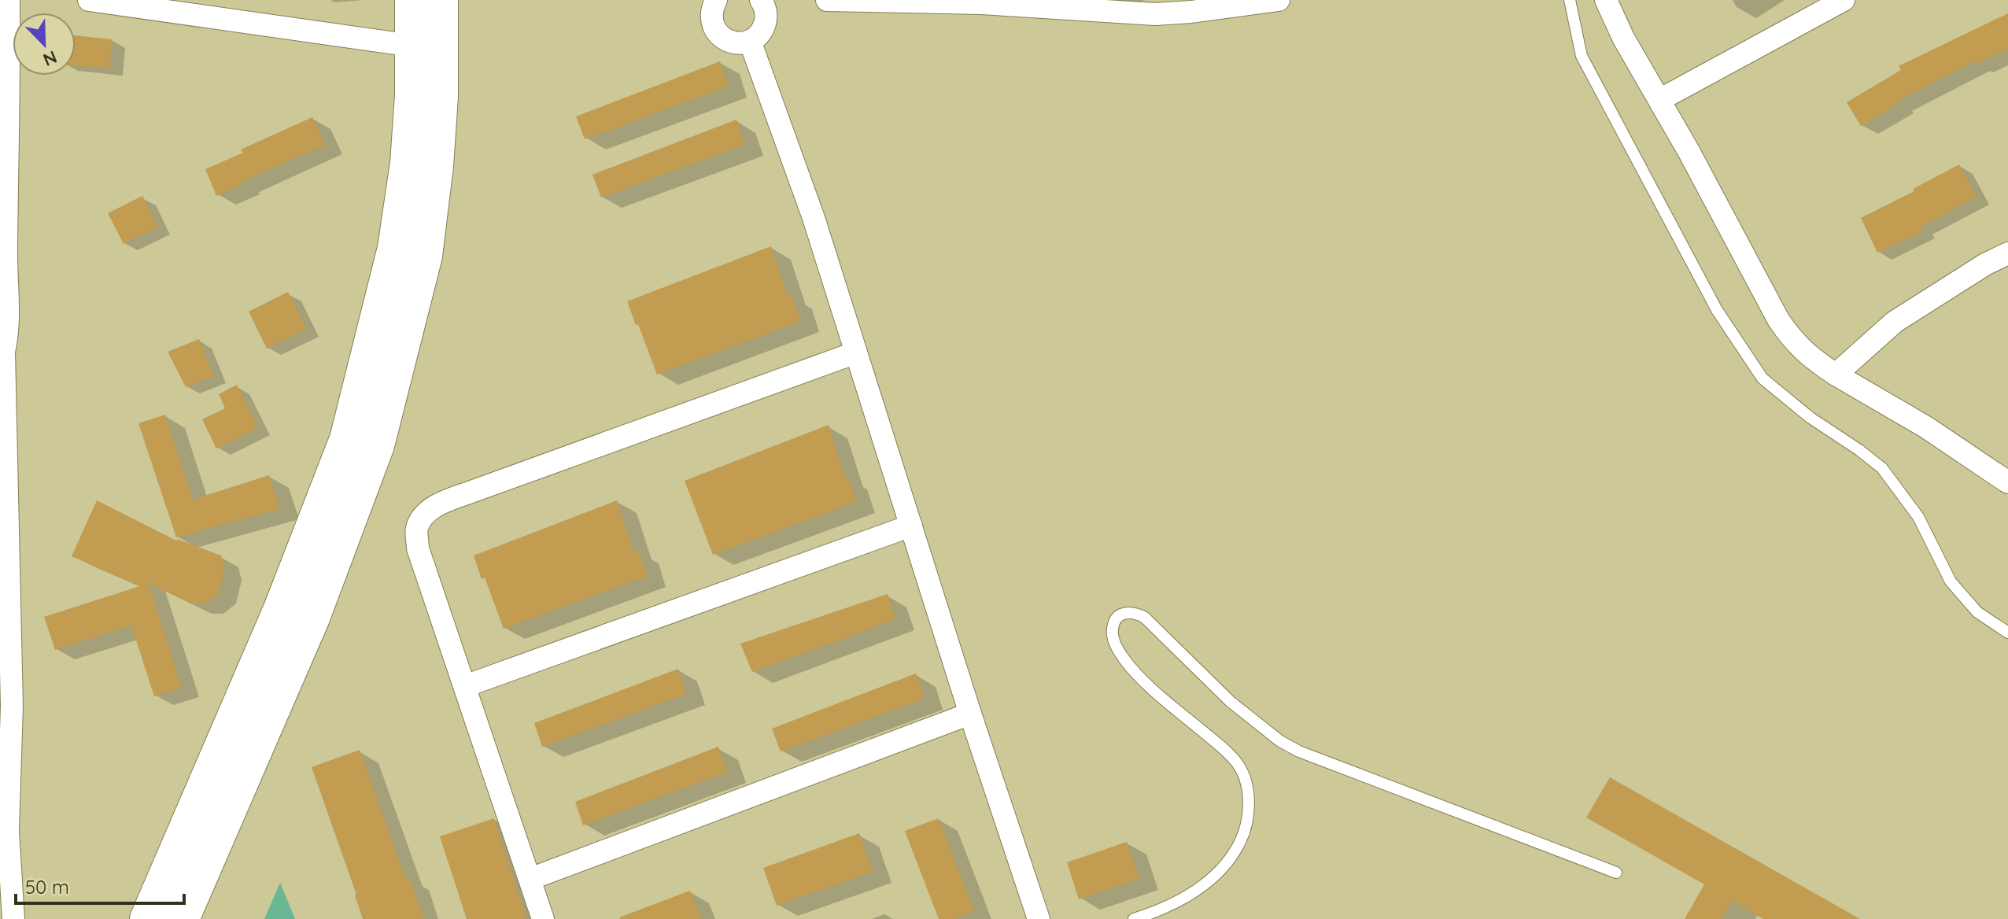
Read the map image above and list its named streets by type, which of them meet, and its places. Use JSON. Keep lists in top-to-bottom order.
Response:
{
  "scale_bar": "50 m",
  "north": "bottom right"
}
